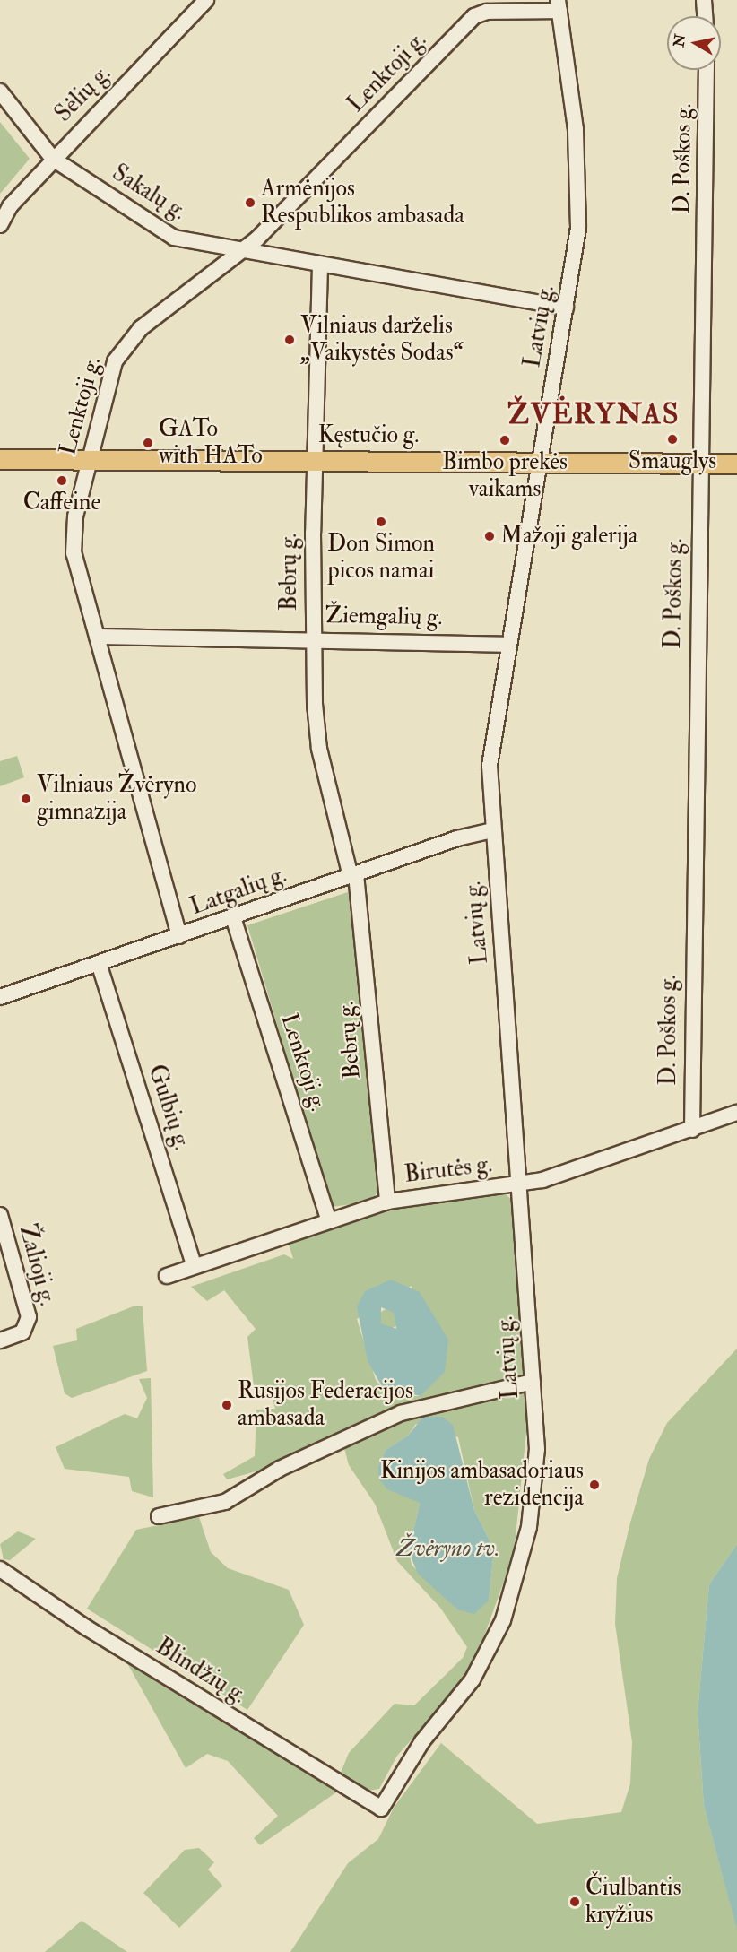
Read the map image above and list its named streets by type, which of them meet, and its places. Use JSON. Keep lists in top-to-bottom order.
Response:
{
  "streets": {
    "main road": ["Kęstučio g."],
    "street": [
      "Lenktoji g.",
      "Sėlių g.",
      "D. Poškos g.",
      "Sakalų g.",
      "Latvių g.",
      "Bebrų g.",
      "Žiemgalių g.",
      "Latgalių g.",
      "Gulbių g.",
      "Birutės g.",
      "Žalioji g.",
      "Blindžių g."
    ]
  },
  "crossings": [
    ["Lenktoji g.", "Sakalų g."],
    ["Lenktoji g.", "Latvių g."],
    ["Lenktoji g.", "Kęstučio g."],
    ["Lenktoji g.", "Žiemgalių g."],
    ["Lenktoji g.", "Latgalių g."],
    ["Lenktoji g.", "Birutės g."],
    ["Sėlių g.", "Sakalų g."],
    ["D. Poškos g.", "Kęstučio g."],
    ["D. Poškos g.", "Birutės g."],
    ["Sakalų g.", "Latvių g."],
    ["Sakalų g.", "Bebrų g."],
    ["Latvių g.", "Kęstučio g."],
    ["Latvių g.", "Žiemgalių g."],
    ["Latvių g.", "Latgalių g."],
    ["Latvių g.", "Birutės g."],
    ["Latvių g.", "Blindžių g."],
    ["Kęstučio g.", "Bebrų g."],
    ["Bebrų g.", "Žiemgalių g."],
    ["Bebrų g.", "Latgalių g."],
    ["Bebrų g.", "Birutės g."],
    ["Latgalių g.", "Gulbių g."],
    ["Gulbių g.", "Birutės g."]
  ],
  "districts": ["ŽVĖRYNAS"],
  "water": ["Žvėryno tv."],
  "places": [
    "Armėnijos Respublikos ambasada",
    "Vilniaus darželis „Vaikystės Sodas“",
    "Smauglys",
    "Bimbo prekės vaikams",
    "GATo with HATo",
    "Caffeine",
    "Don Simon picos namai",
    "Mažoji galerija",
    "Vilniaus Žvėryno gimnazija",
    "Rusijos Federacijos ambasada",
    "Kinijos ambasadoriaus rezidencija",
    "Čiulbantis kryžius"
  ],
  "north": "left"
}
